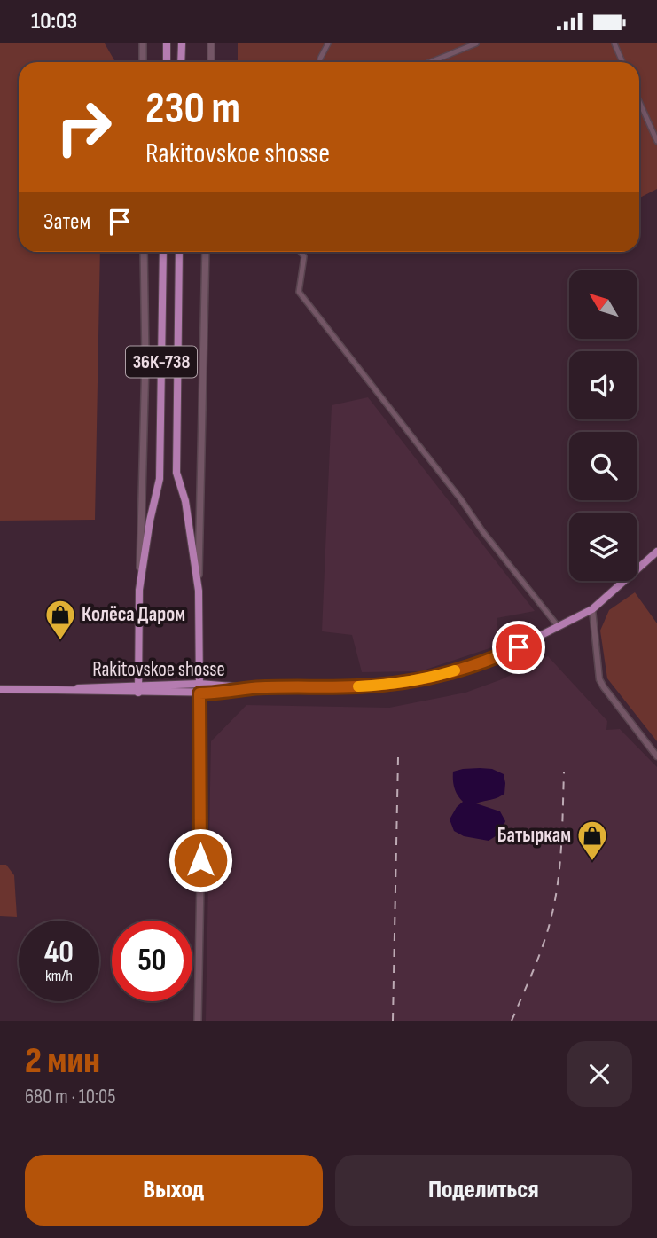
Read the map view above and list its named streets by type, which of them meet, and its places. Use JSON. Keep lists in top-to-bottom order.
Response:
{
  "streets": {
    "main road": ["36К-738", "Rakitovskoe shosse"]
  },
  "crossings": [
    ["36К-738", "Rakitovskoe shosse"]
  ],
  "places": {
    "shop": ["Колёса Даром", "Батыркам"]
  },
  "north": "top left",
  "page": {
    "status": "10:03",
    "turn": ["230 m", "Rakitovskoe shosse"],
    "then": "Затем",
    "speed": "40 km/h",
    "limit": "50",
    "heading": ["2 мин", "680 m · 10:05"],
    "buttons": ["Выход", "Поделиться"]
  }
}
